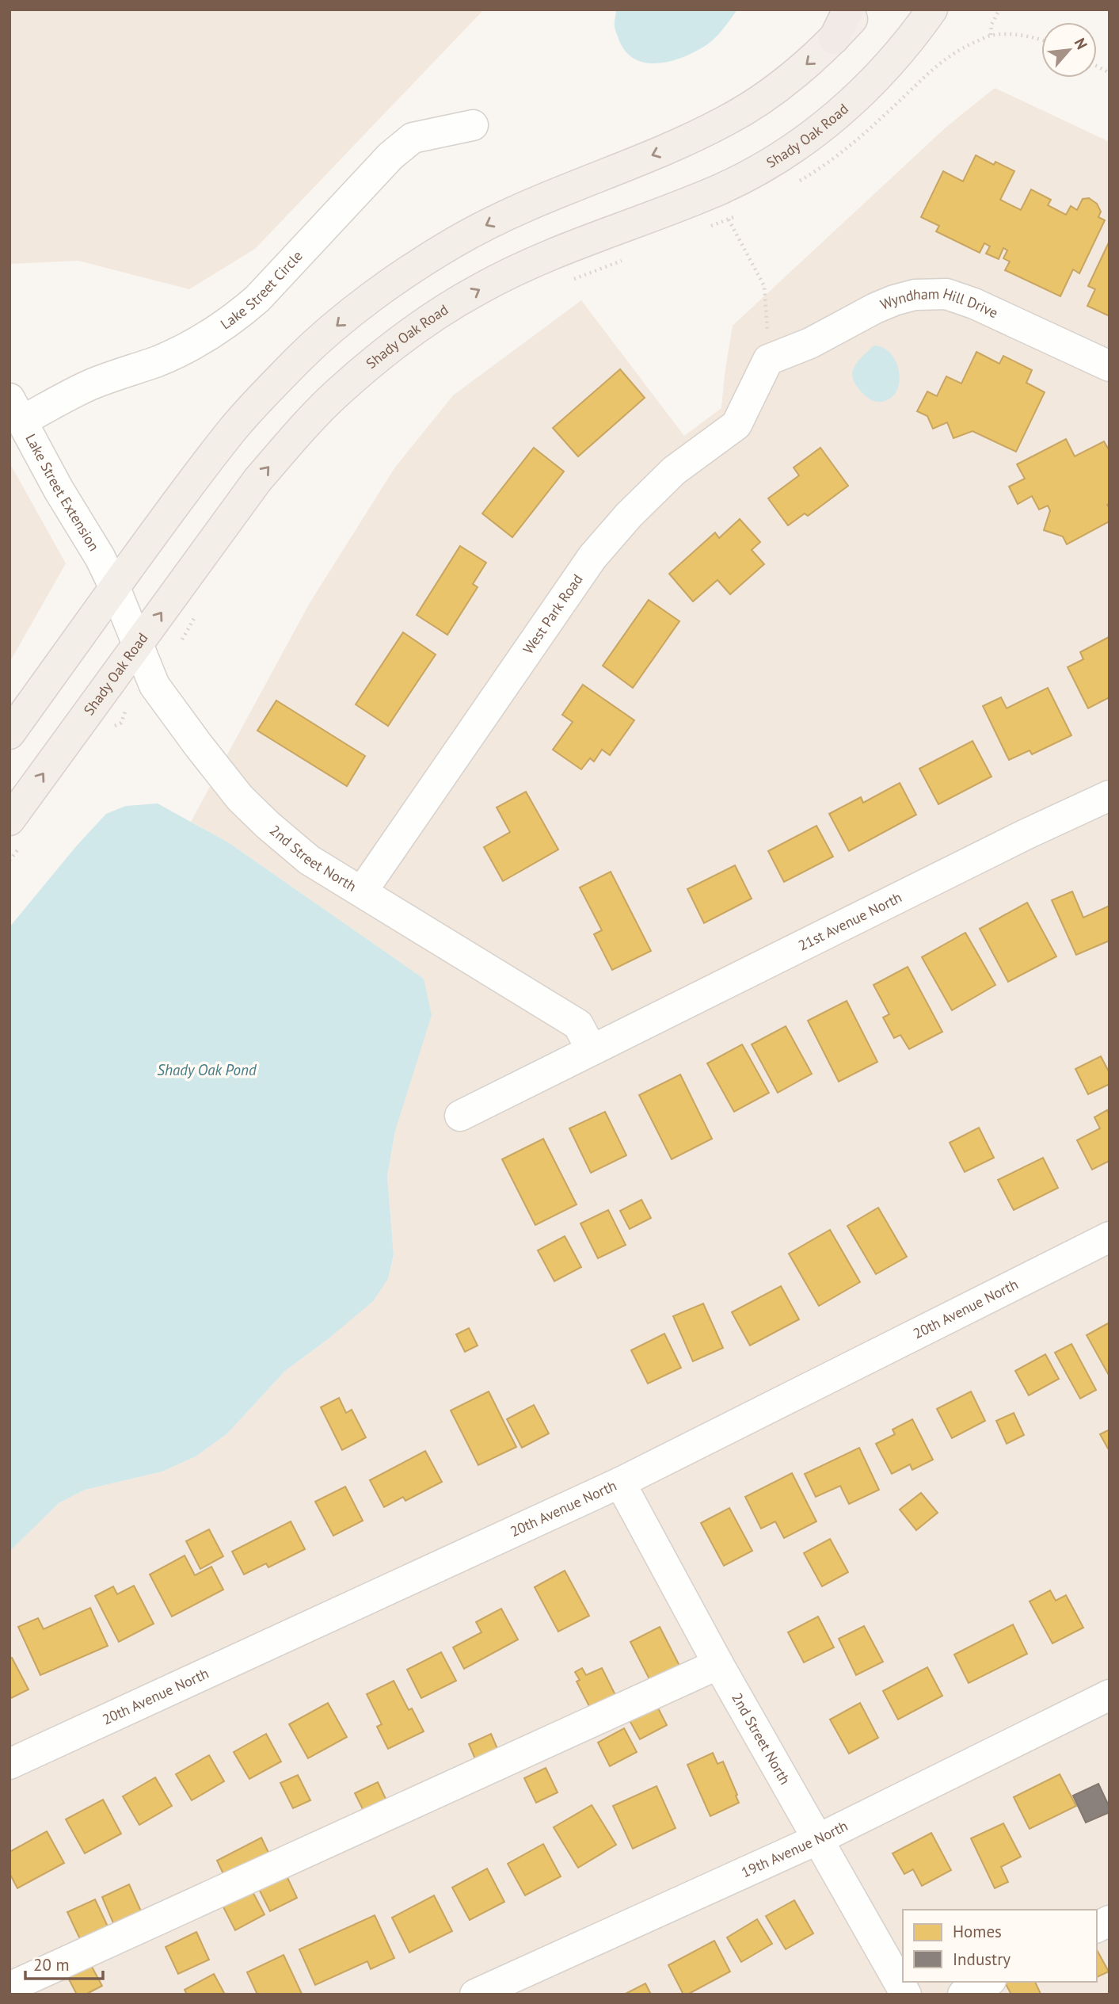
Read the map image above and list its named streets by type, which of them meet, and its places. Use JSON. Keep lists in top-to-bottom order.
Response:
{
  "streets": {
    "main road": ["Shady Oak Road"],
    "street": [
      "Lake Street Circle",
      "Wyndham Hill Drive",
      "Lake Street Extension",
      "West Park Road",
      "2nd Street North",
      "21st Avenue North",
      "20th Avenue North",
      "19th Avenue North"
    ]
  },
  "crossings": [
    ["Shady Oak Road", "2nd Street North"],
    ["Lake Street Circle", "Lake Street Extension"],
    ["Wyndham Hill Drive", "West Park Road"],
    ["Lake Street Extension", "2nd Street North"],
    ["West Park Road", "2nd Street North"],
    ["2nd Street North", "21st Avenue North"],
    ["2nd Street North", "20th Avenue North"],
    ["2nd Street North", "19th Avenue North"]
  ],
  "water": ["Shady Oak Pond"],
  "legend": ["Homes", "Industry"],
  "scale_bar": "20 m",
  "north": "top right"
}
